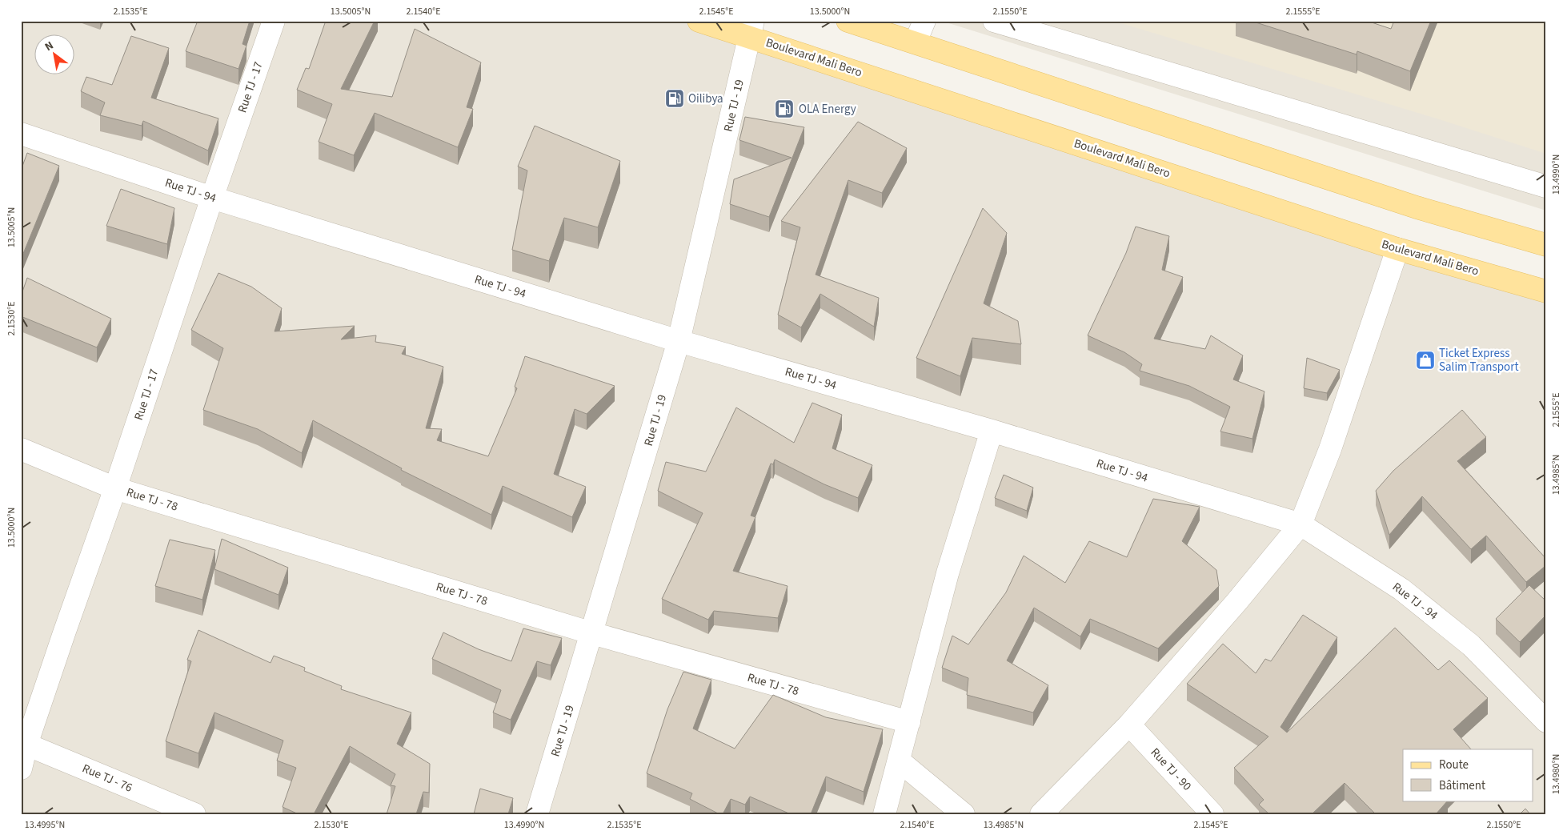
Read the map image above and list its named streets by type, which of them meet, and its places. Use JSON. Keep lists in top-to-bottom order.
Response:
{
  "streets": {
    "main road": ["Boulevard Mali Bero"],
    "street": [
      "Rue TJ - 17",
      "Rue TJ - 19",
      "Rue TJ - 94",
      "Rue TJ - 78",
      "Rue TJ - 90",
      "Rue TJ - 76"
    ]
  },
  "crossings": [
    ["Boulevard Mali Bero", "Rue TJ - 19"],
    ["Rue TJ - 17", "Rue TJ - 94"],
    ["Rue TJ - 17", "Rue TJ - 78"],
    ["Rue TJ - 17", "Rue TJ - 76"],
    ["Rue TJ - 19", "Rue TJ - 94"],
    ["Rue TJ - 19", "Rue TJ - 78"]
  ],
  "places": {
    "fuel station": ["Oilibya", "OLA Energy"],
    "shop": ["Ticket Express Salim Transport"]
  },
  "legend": ["Route", "Bâtiment"],
  "north": "top left",
  "coordinates": [
    "2.1535°E",
    "13.5005°N",
    "2.1540°E",
    "2.1545°E",
    "13.5000°N",
    "2.1550°E",
    "2.1555°E",
    "13.4990°N",
    "2.1530°E",
    "13.4985°N",
    "13.4980°N",
    "13.4995°N"
  ]
}
